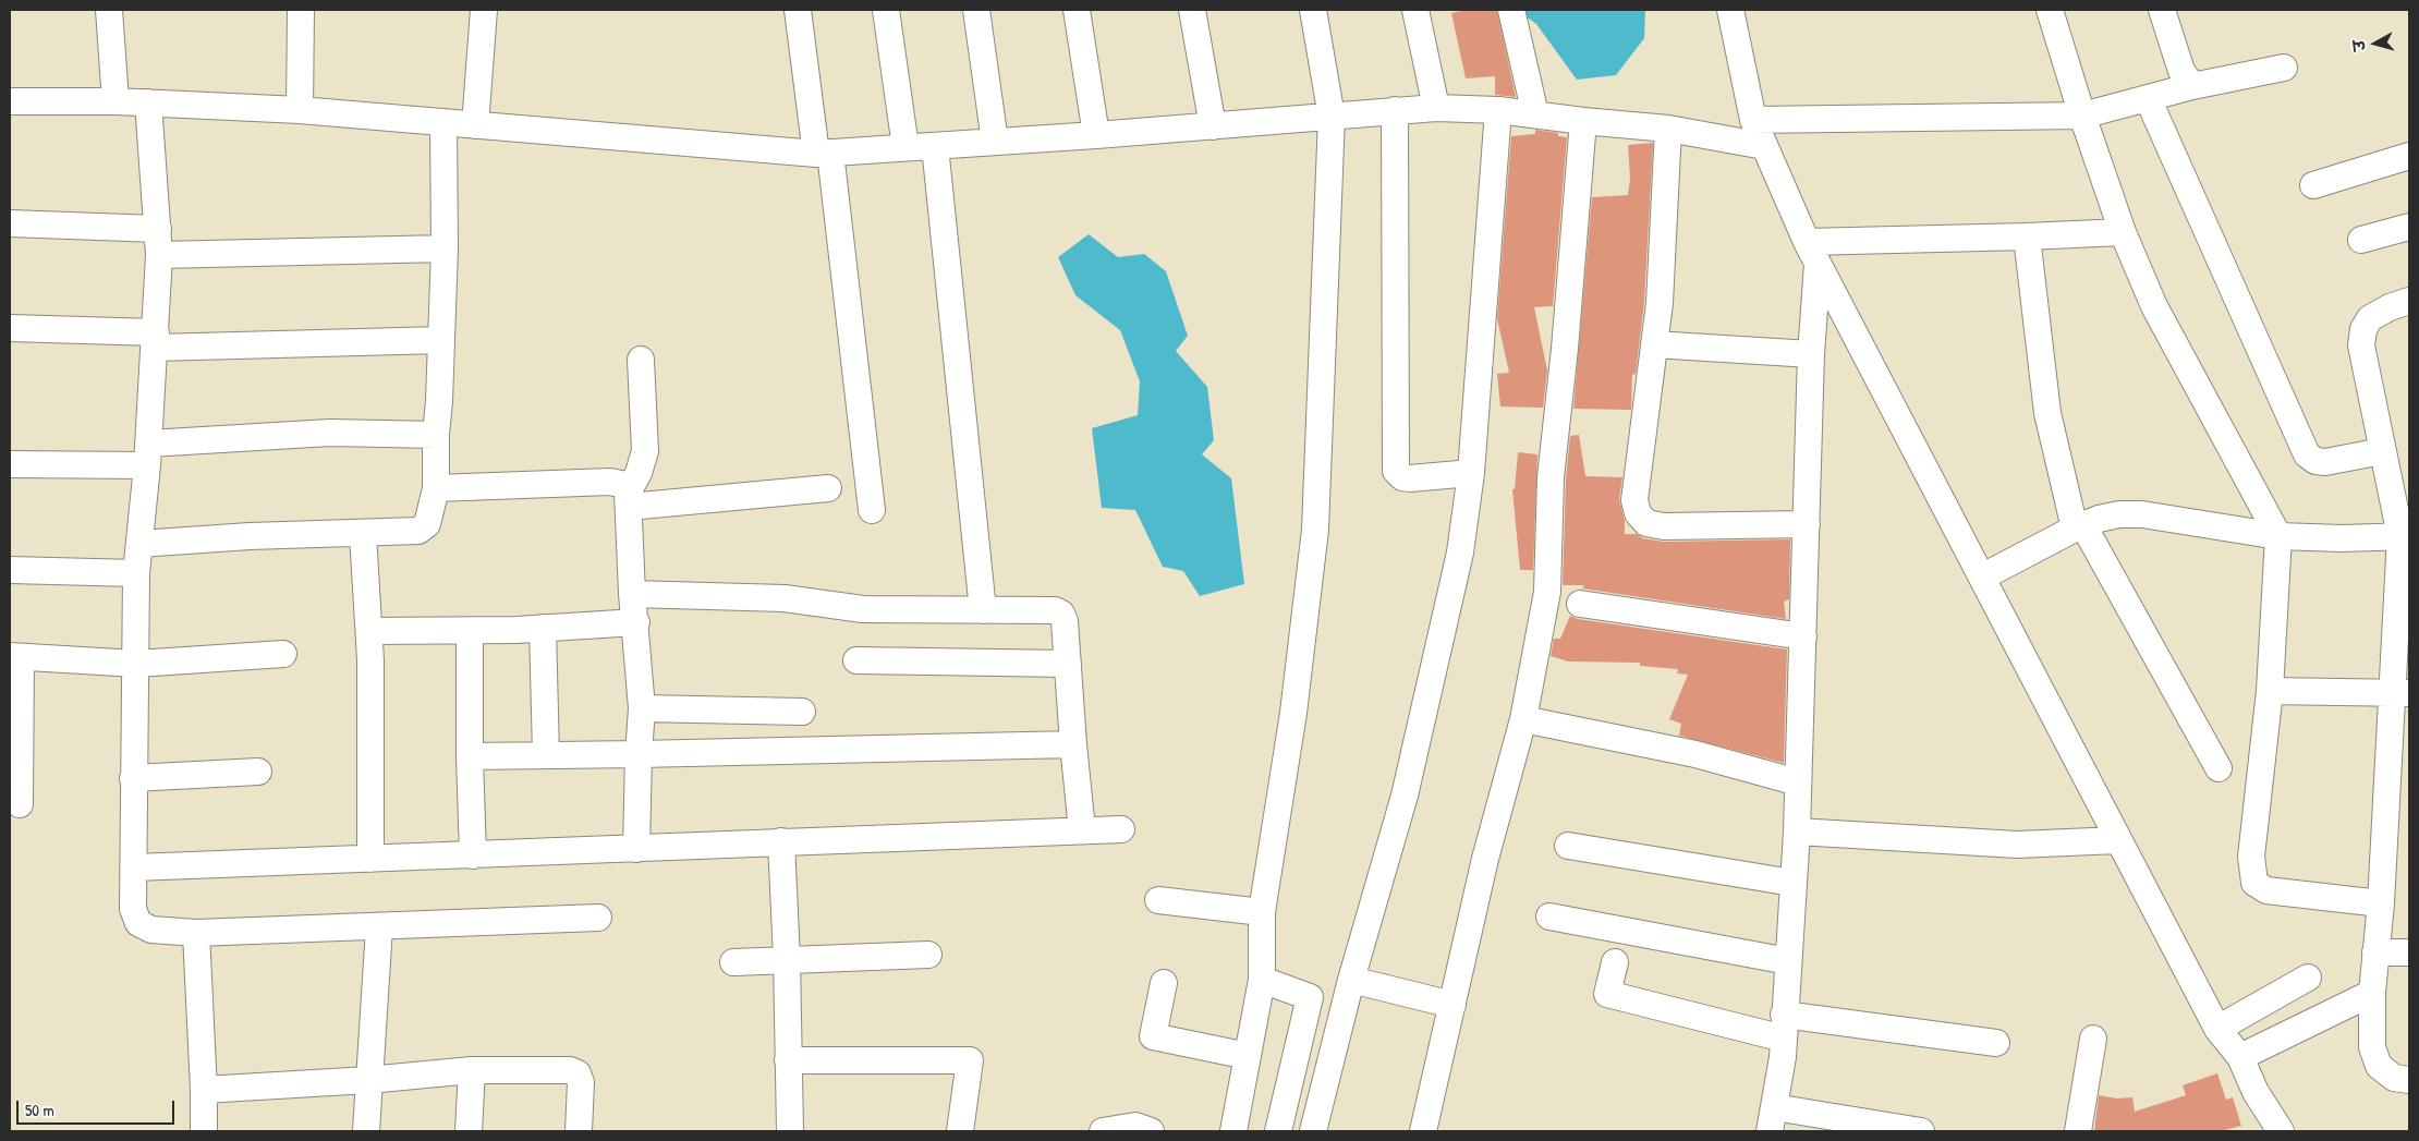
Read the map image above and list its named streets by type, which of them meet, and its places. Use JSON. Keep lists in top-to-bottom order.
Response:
{
  "scale_bar": "50 m",
  "north": "left"
}
